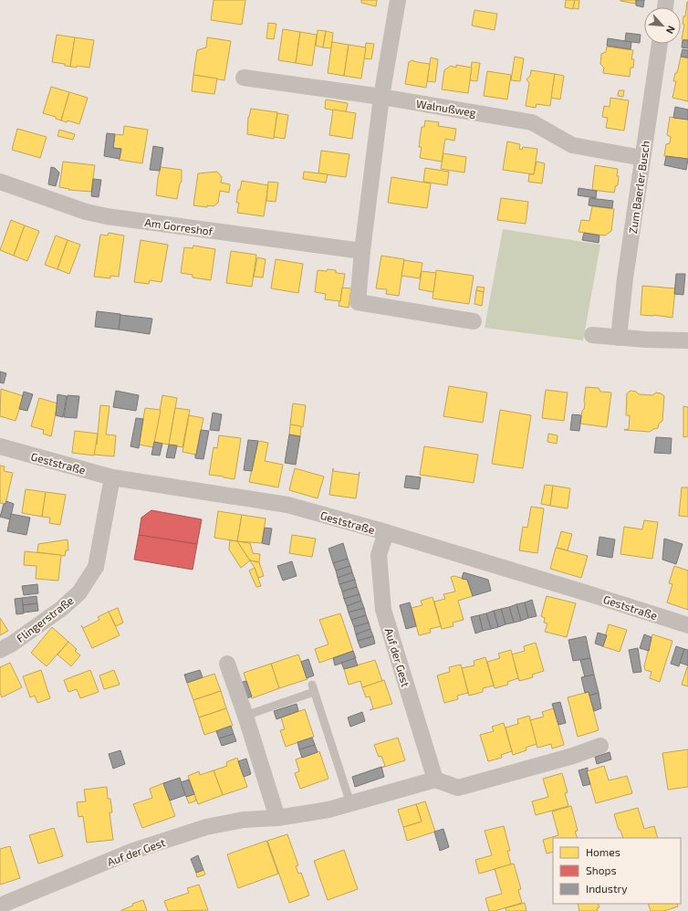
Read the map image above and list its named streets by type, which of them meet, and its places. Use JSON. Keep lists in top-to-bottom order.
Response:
{
  "streets": {
    "street": [
      "Walnußweg",
      "Zum Baerler Busch",
      "Am Gorreshof",
      "Geststraße",
      "Flingerstraße",
      "Auf der Gest"
    ]
  },
  "crossings": [
    ["Walnußweg", "Zum Baerler Busch"],
    ["Geststraße", "Flingerstraße"],
    ["Geststraße", "Auf der Gest"]
  ],
  "legend": ["Homes", "Shops", "Industry"],
  "north": "bottom right"
}
